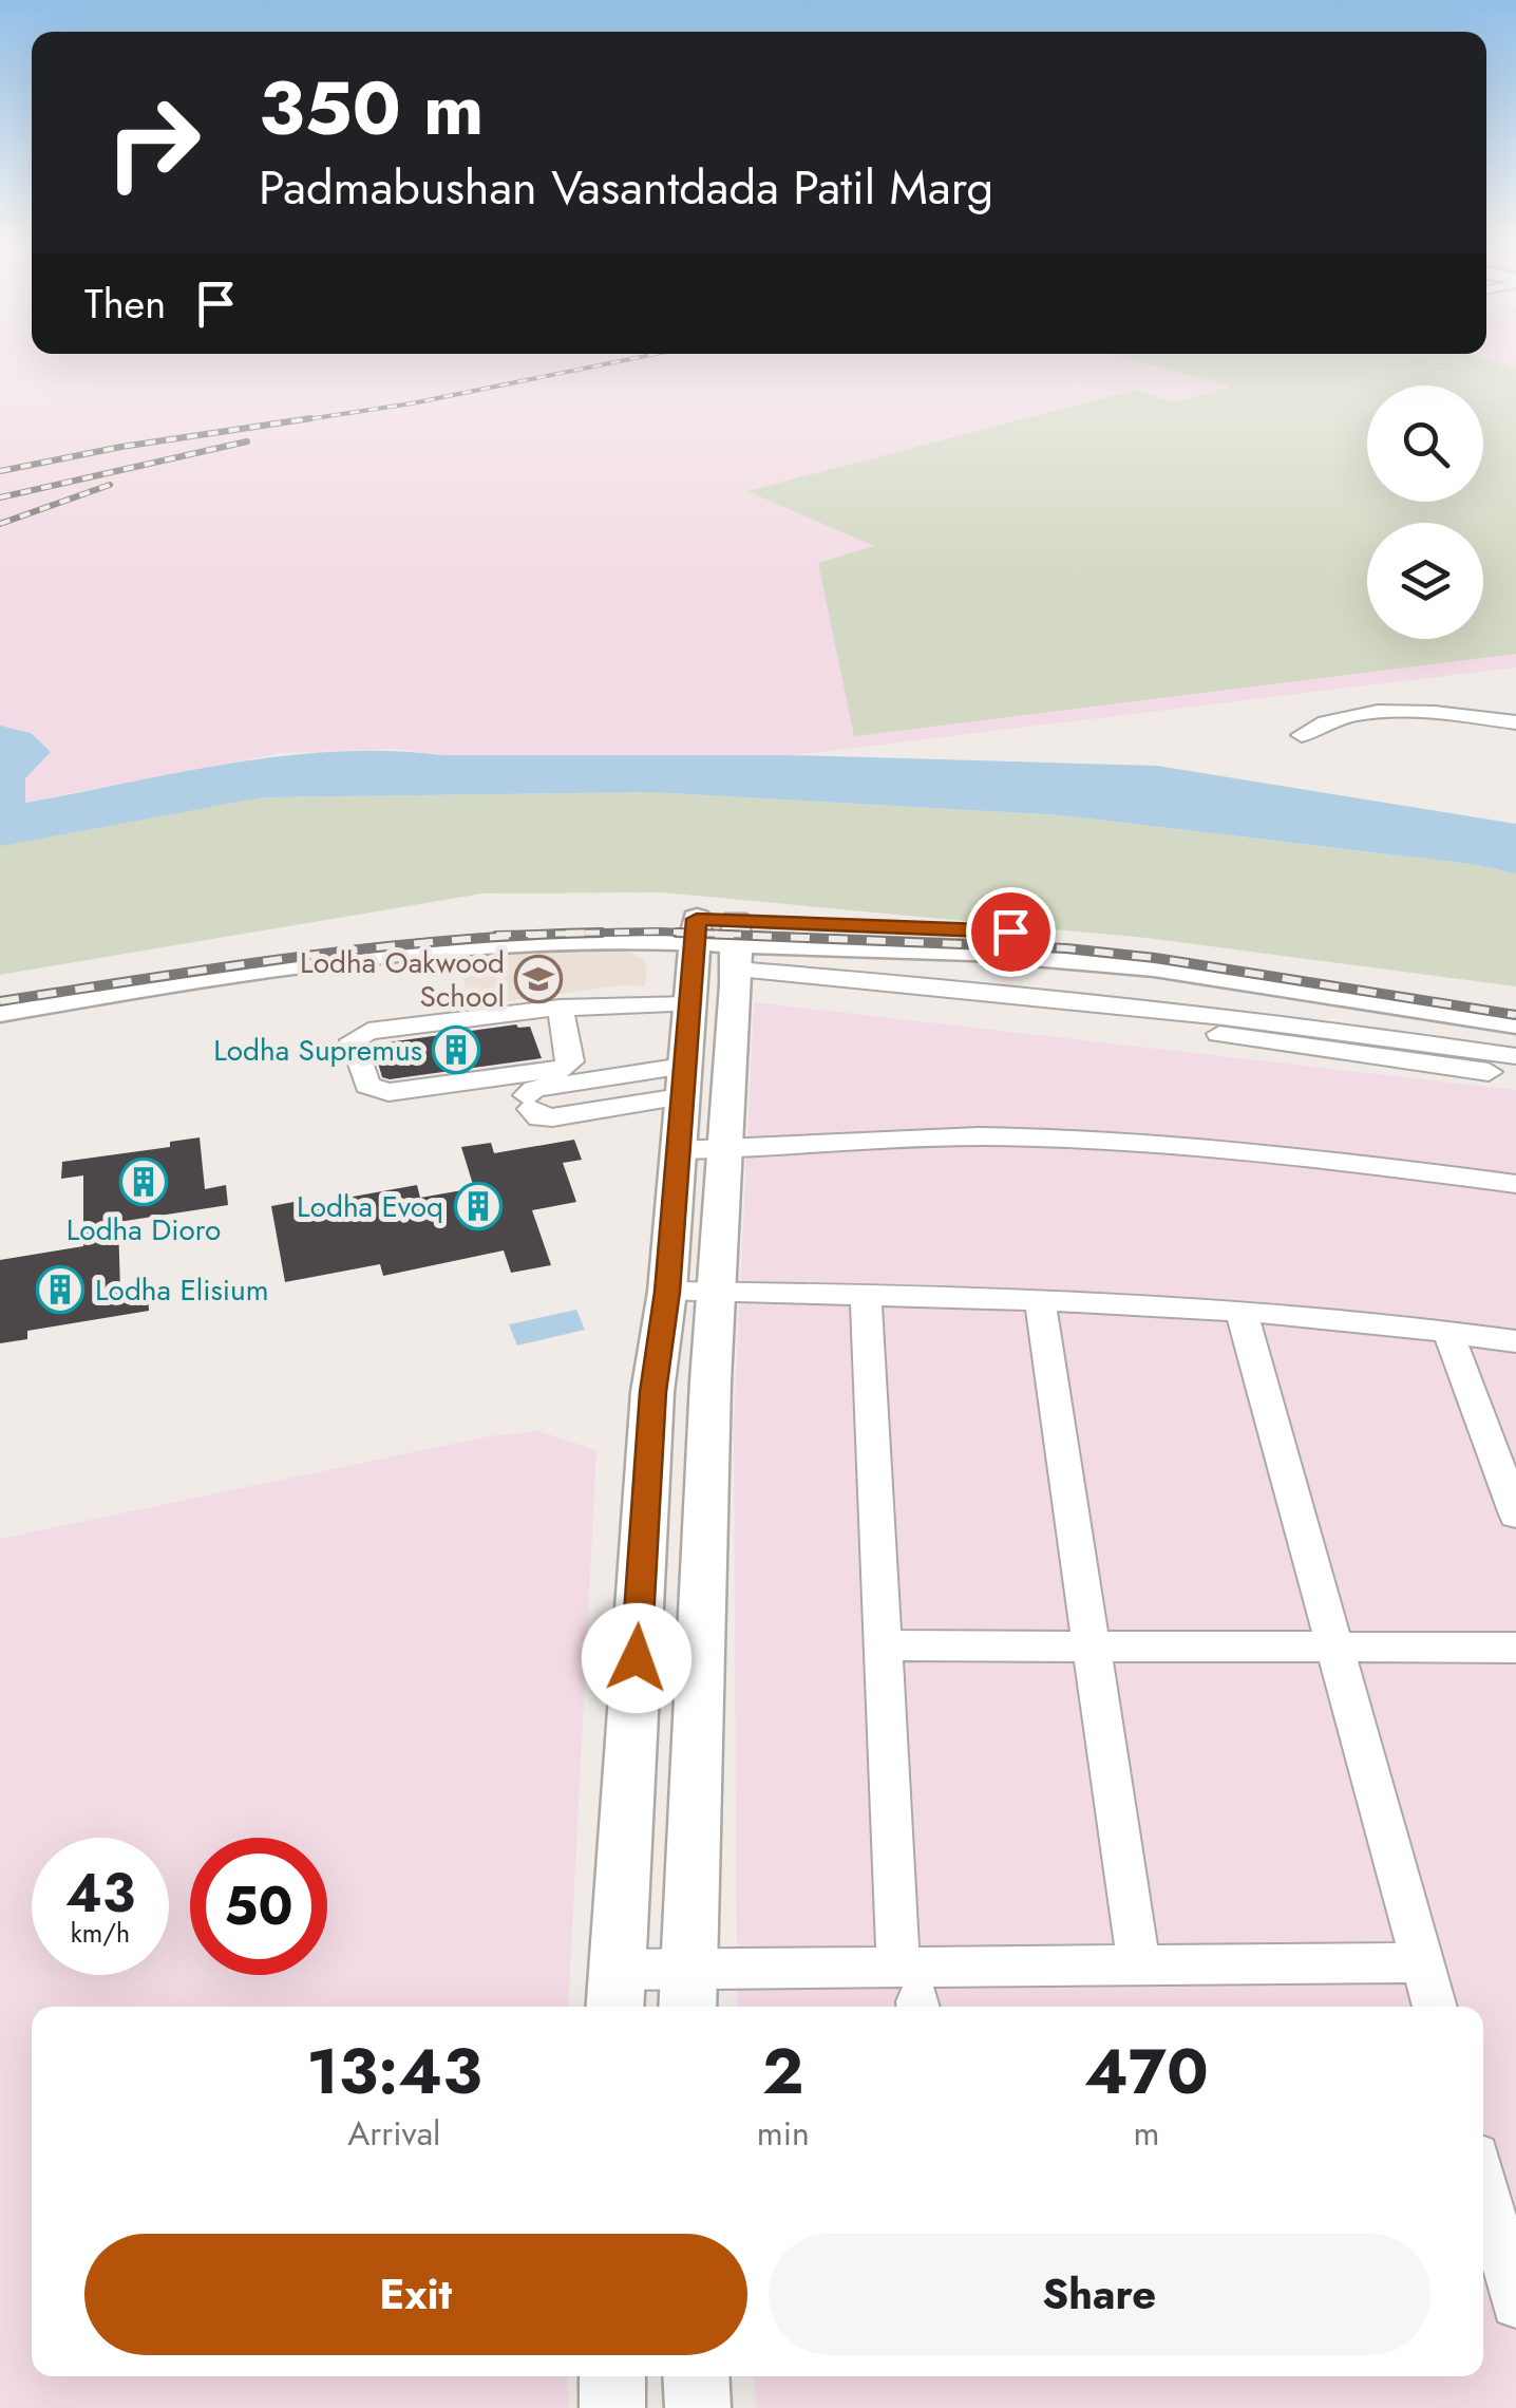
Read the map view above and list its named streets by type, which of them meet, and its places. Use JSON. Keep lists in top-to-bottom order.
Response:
{
  "places": {
    "school or university": ["Lodha Oakwood School"],
    "building": [
      "Lodha Supremus",
      "Lodha Dioro",
      "Lodha Evoq",
      "Lodha Elisium"
    ]
  },
  "page": {
    "turn": ["350 m", "Padmabushan Vasantdada Patil Marg"],
    "then": "Then",
    "speed": "43 km/h",
    "limit": "50",
    "eta": [
      "13:43",
      "Arrival",
      "2",
      "min",
      "470",
      "m"
    ],
    "buttons": ["Exit", "Share"]
  }
}
